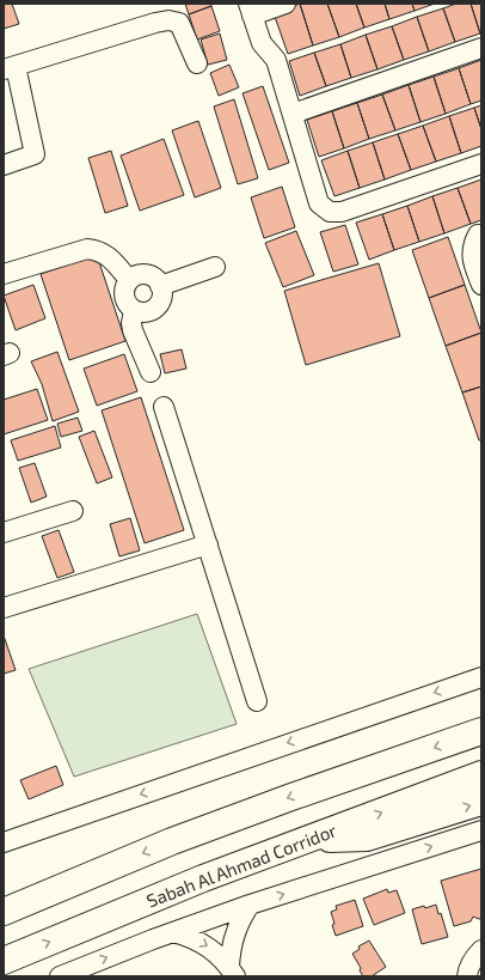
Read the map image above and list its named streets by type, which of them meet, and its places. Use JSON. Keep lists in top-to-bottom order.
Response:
{
  "streets": {
    "highway": ["Sabah Al Ahmad Corridor"]
  }
}
